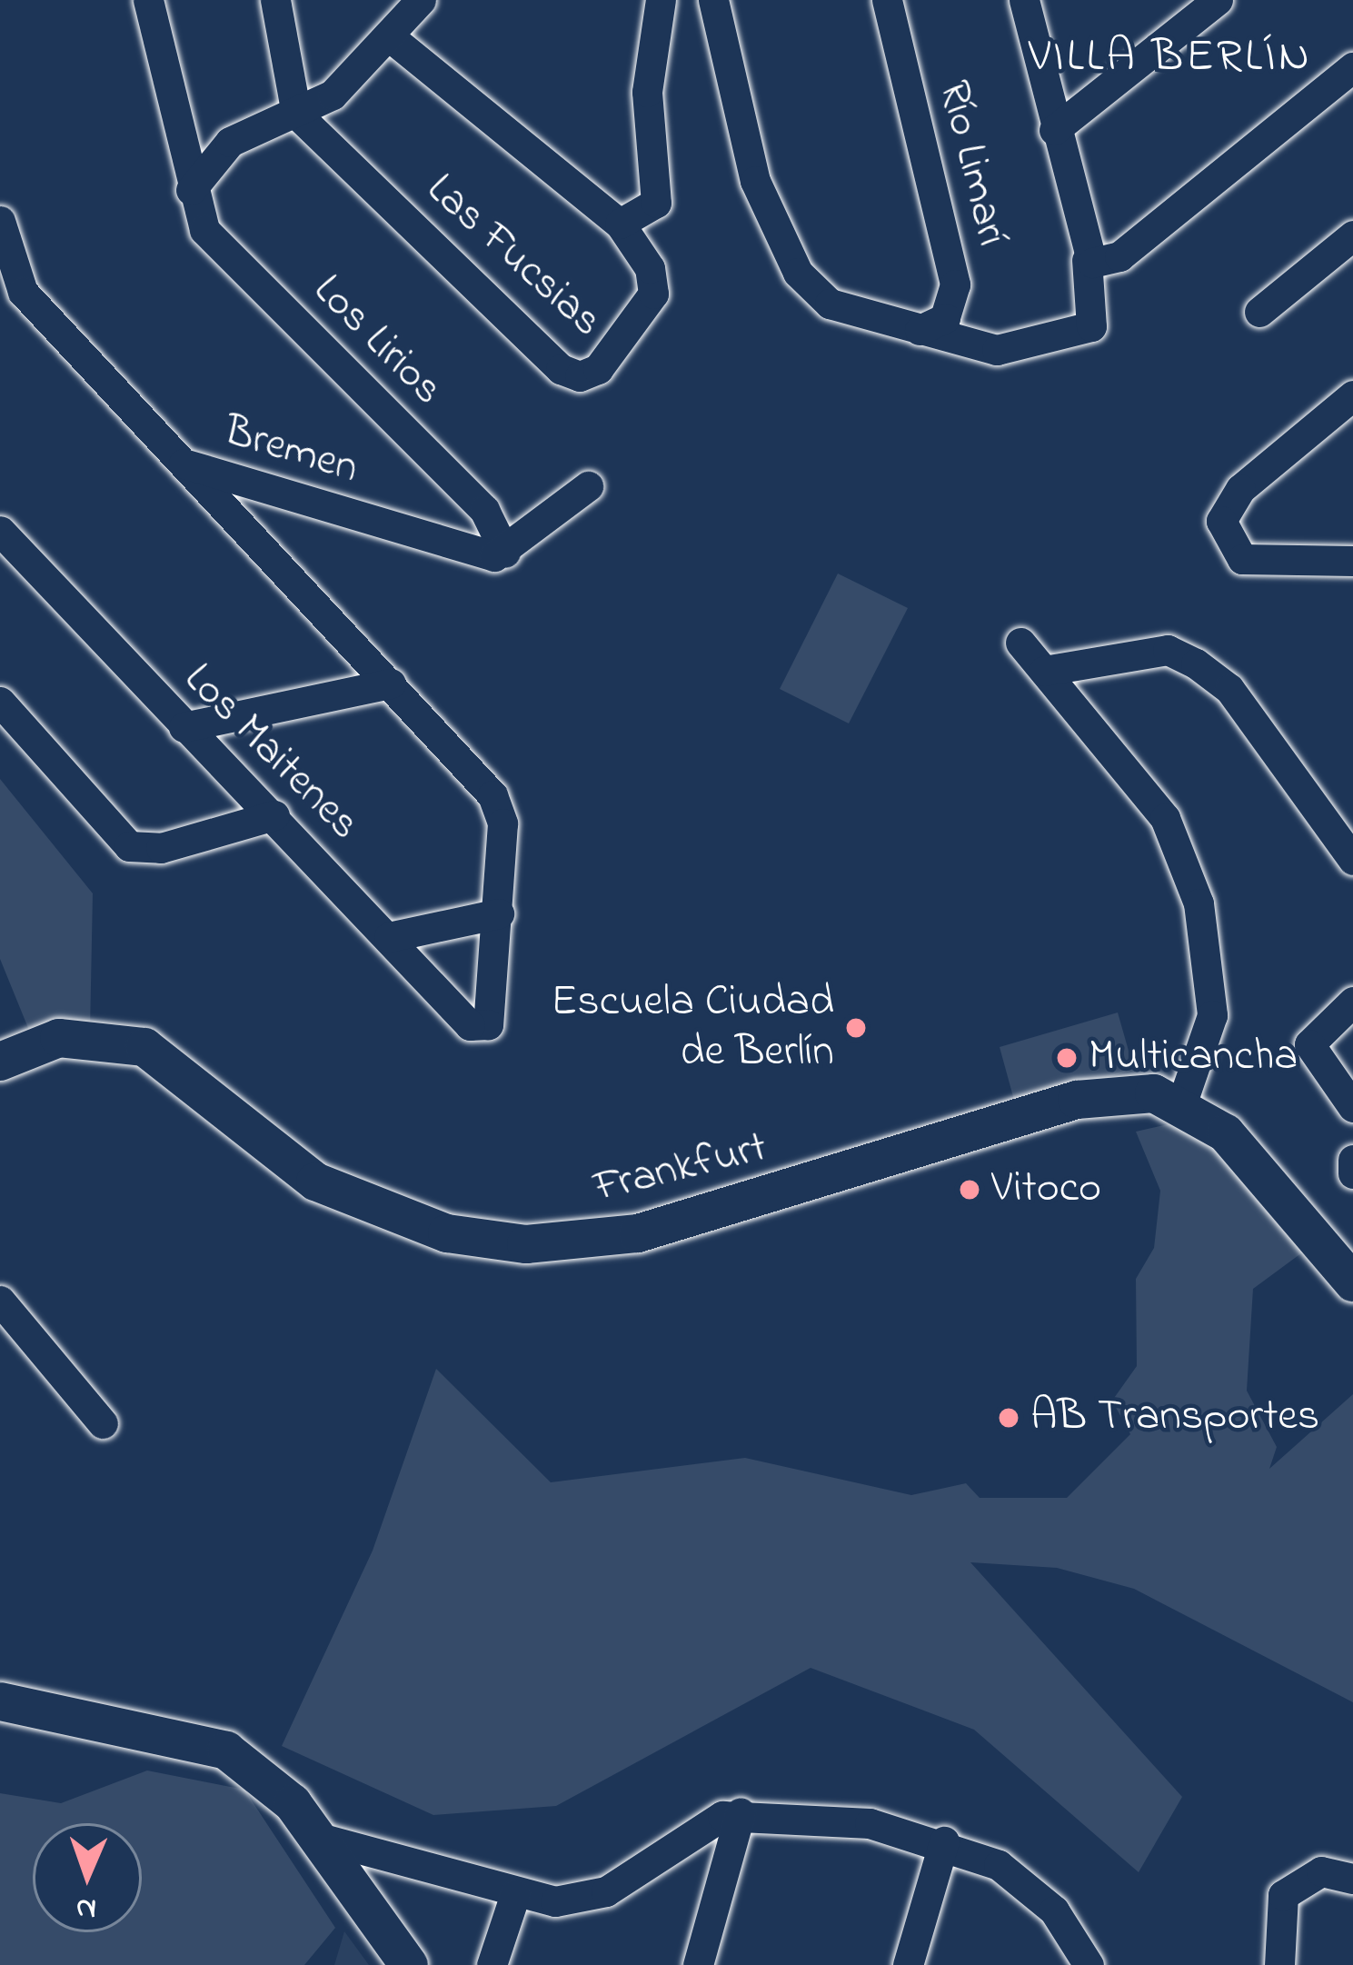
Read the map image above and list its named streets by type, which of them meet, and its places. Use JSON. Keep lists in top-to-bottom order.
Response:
{
  "streets": {
    "street": [
      "Río Limarí",
      "Las Fucsias",
      "Los Lirios",
      "Bremen",
      "Los Maitenes",
      "Frankfurt"
    ]
  },
  "crossings": [
    ["Los Lirios", "Bremen"]
  ],
  "districts": ["VILLA BERLÍN"],
  "places": [
    "Escuela Ciudad de Berlín",
    "Multicancha",
    "Vitoco",
    "AB Transportes"
  ],
  "north": "bottom"
}
